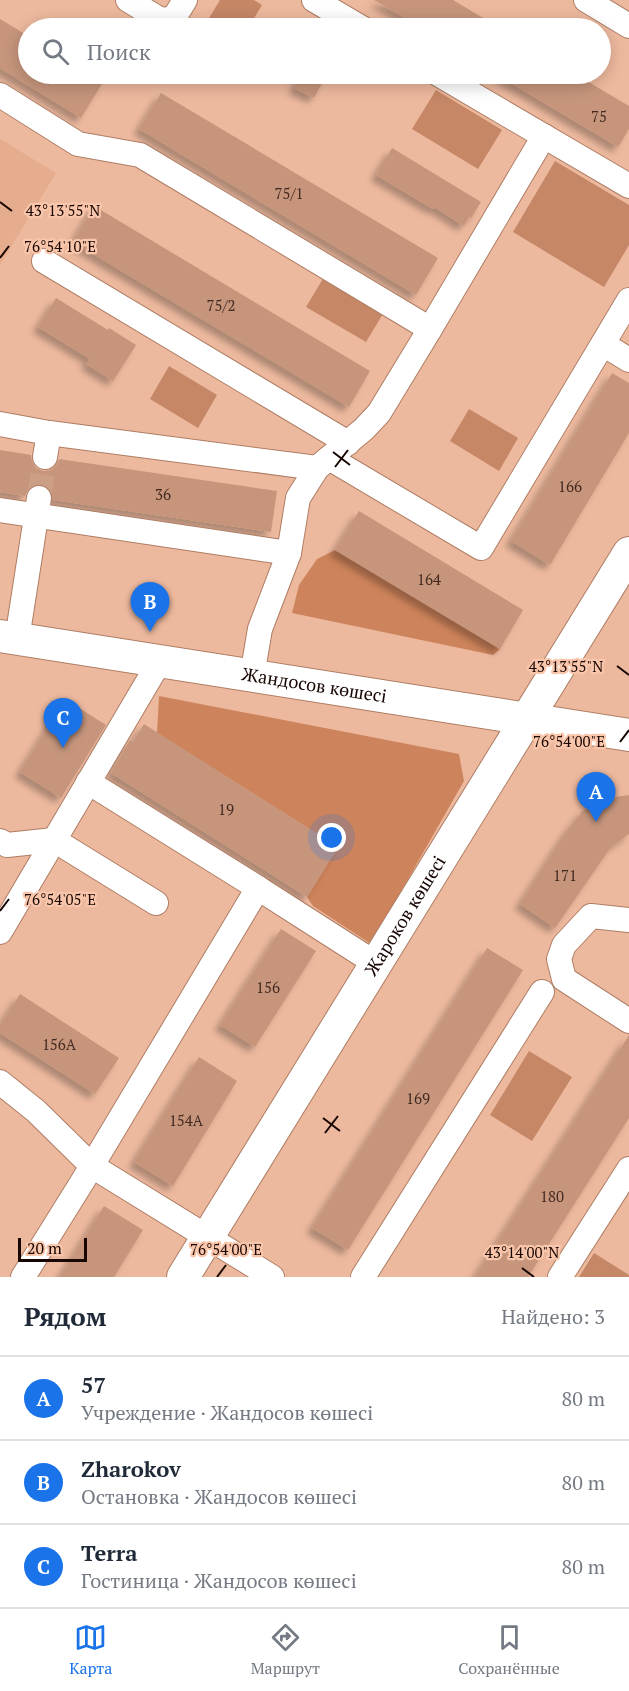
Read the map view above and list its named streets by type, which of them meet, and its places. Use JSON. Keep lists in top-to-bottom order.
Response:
{
  "streets": {
    "main road": ["Жандосов көшесі", "Жароков көшесі"]
  },
  "crossings": [
    ["Жандосов көшесі", "Жароков көшесі"]
  ],
  "house_numbers": [
    "75",
    "75/1",
    "75/2",
    "166",
    "36",
    "164",
    "19",
    "171",
    "156",
    "156А",
    "169",
    "154А",
    "180"
  ],
  "scale_bar": "20 m",
  "page": {
    "search": "Поиск",
    "pins": ["B", "C", "A"],
    "scale": "20 m",
    "heading": ["Рядом", "Найдено: 3"],
    "list": [
      {
        "mark": "A",
        "name": "57",
        "note": "Учреждение · Жандосов көшесі",
        "value": "80 m"
      },
      {
        "mark": "B",
        "name": "Zharokov",
        "note": "Остановка · Жандосов көшесі",
        "value": "80 m"
      },
      {
        "mark": "C",
        "name": "Terra",
        "note": "Гостиница · Жандосов көшесі",
        "value": "80 m"
      }
    ],
    "nav": ["Карта", "Маршрут", "Сохранённые"]
  },
  "coordinates": [
    "43°13'55\"N",
    "76°54'10\"E",
    "76°54'00\"E",
    "76°54'05\"E",
    "43°14'00\"N"
  ]
}
